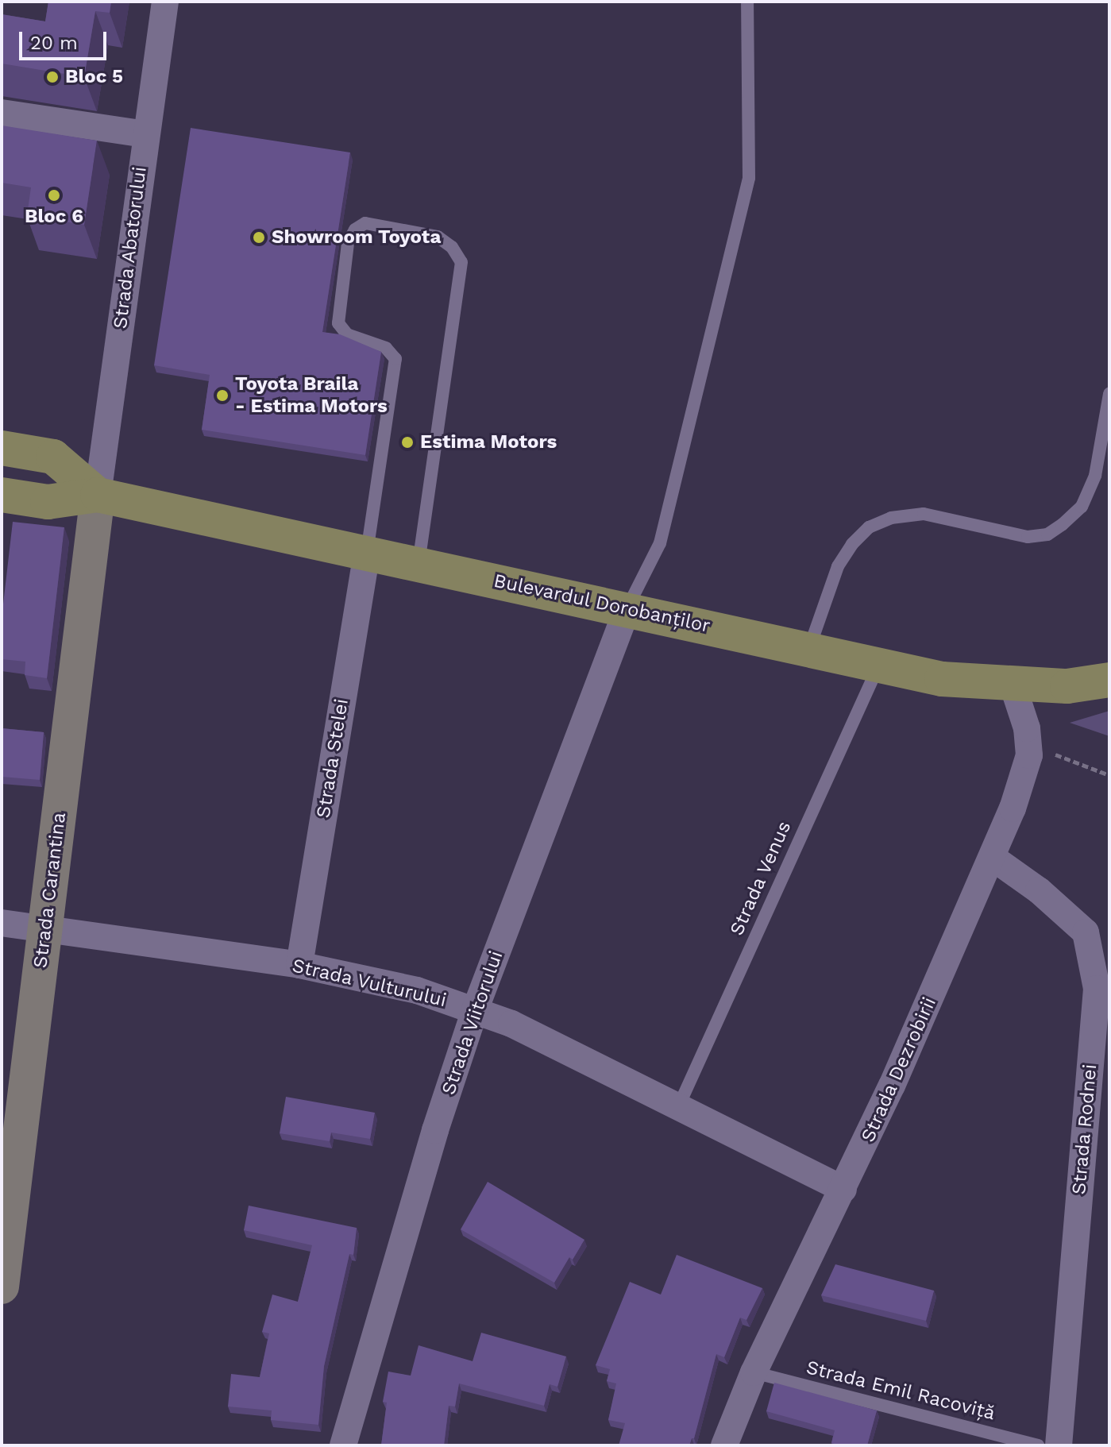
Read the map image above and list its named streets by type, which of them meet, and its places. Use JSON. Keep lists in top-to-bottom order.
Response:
{
  "streets": {
    "main road": ["Bulevardul Dorobanților", "Strada Carantina"],
    "street": [
      "Strada Abatorului",
      "Strada Stelei",
      "Strada Vulturului",
      "Strada Viitorului",
      "Strada Dezrobirii",
      "Strada Rodnei"
    ],
    "lane": ["Strada Venus", "Strada Emil Racoviță"]
  },
  "crossings": [
    ["Strada Abatorului", "Bulevardul Dorobanților"],
    ["Strada Abatorului", "Strada Carantina"],
    ["Bulevardul Dorobanților", "Strada Stelei"],
    ["Bulevardul Dorobanților", "Strada Venus"],
    ["Bulevardul Dorobanților", "Strada Carantina"],
    ["Bulevardul Dorobanților", "Strada Viitorului"],
    ["Bulevardul Dorobanților", "Strada Dezrobirii"],
    ["Strada Stelei", "Strada Vulturului"],
    ["Strada Venus", "Strada Vulturului"],
    ["Strada Carantina", "Strada Vulturului"],
    ["Strada Vulturului", "Strada Viitorului"],
    ["Strada Vulturului", "Strada Dezrobirii"],
    ["Strada Dezrobirii", "Strada Rodnei"],
    ["Strada Dezrobirii", "Strada Emil Racoviță"]
  ],
  "places": [
    "Bloc 5",
    "Bloc 6",
    "Showroom Toyota",
    "Toyota Braila - Estima Motors",
    "Estima Motors"
  ],
  "scale_bar": "20 m"
}
